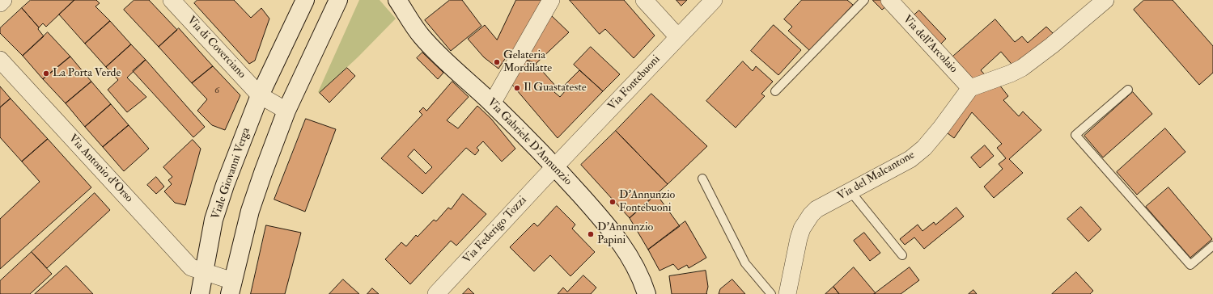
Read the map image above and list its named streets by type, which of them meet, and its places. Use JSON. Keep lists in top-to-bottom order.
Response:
{
  "streets": {
    "main road": ["Via Gabriele D'Annunzio", "Viale Giovanni Verga"],
    "street": [
      "Via dell'Arcolaio",
      "Via di Coverciano",
      "Via Fontebuoni",
      "Via Antonio d'Orso",
      "Via del Malcantone",
      "Via Federigo Tozzi"
    ]
  },
  "crossings": [
    ["Via dell'Arcolaio", "Via del Malcantone"],
    ["Via di Coverciano", "Viale Giovanni Verga"],
    ["Via Fontebuoni", "Via Gabriele D'Annunzio"],
    ["Via Fontebuoni", "Via Federigo Tozzi"],
    ["Via Gabriele D'Annunzio", "Via Federigo Tozzi"],
    ["Via Antonio d'Orso", "Viale Giovanni Verga"]
  ],
  "places": [
    "Gelateria Mordilatte",
    "La Porta Verde",
    "Il Guastateste",
    "D'Annunzio Fontebuoni",
    "D'Annunzio Papini"
  ],
  "house_numbers": ["6"]
}
